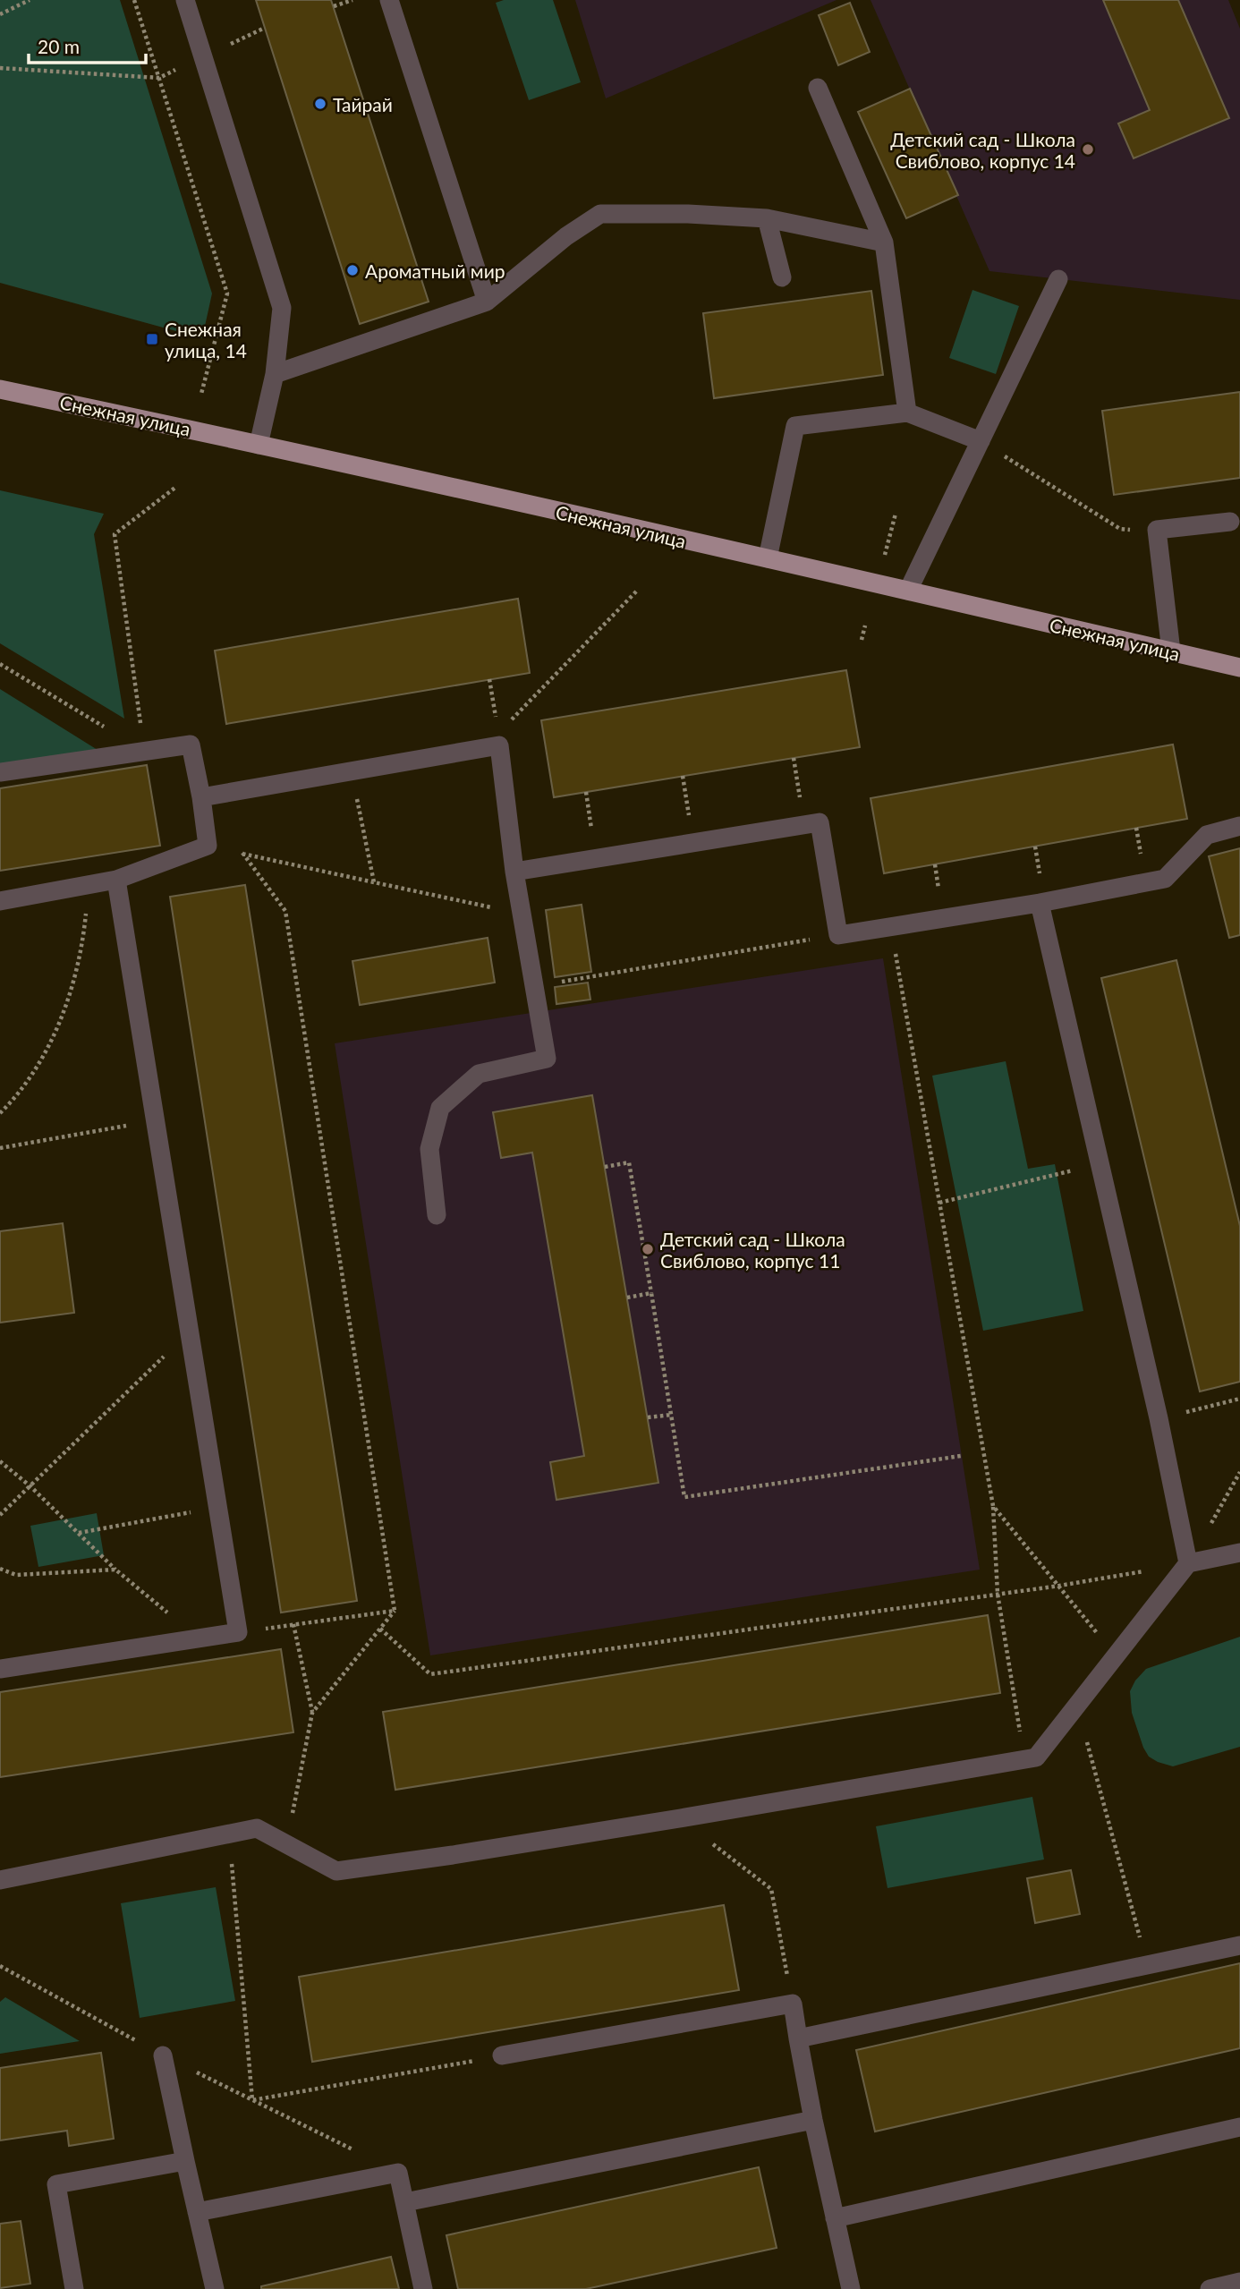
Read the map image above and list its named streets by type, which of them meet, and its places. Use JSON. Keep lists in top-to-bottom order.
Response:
{
  "streets": {
    "main road": ["Снежная улица"]
  },
  "places": {
    "other": [
      "Тайрай",
      "Детский сад - Школа Свиблово, корпус 14",
      "Ароматный мир",
      "Детский сад - Школа Свиблово, корпус 11"
    ],
    "transit": ["Снежная улица, 14"]
  },
  "scale_bar": "20 m"
}
